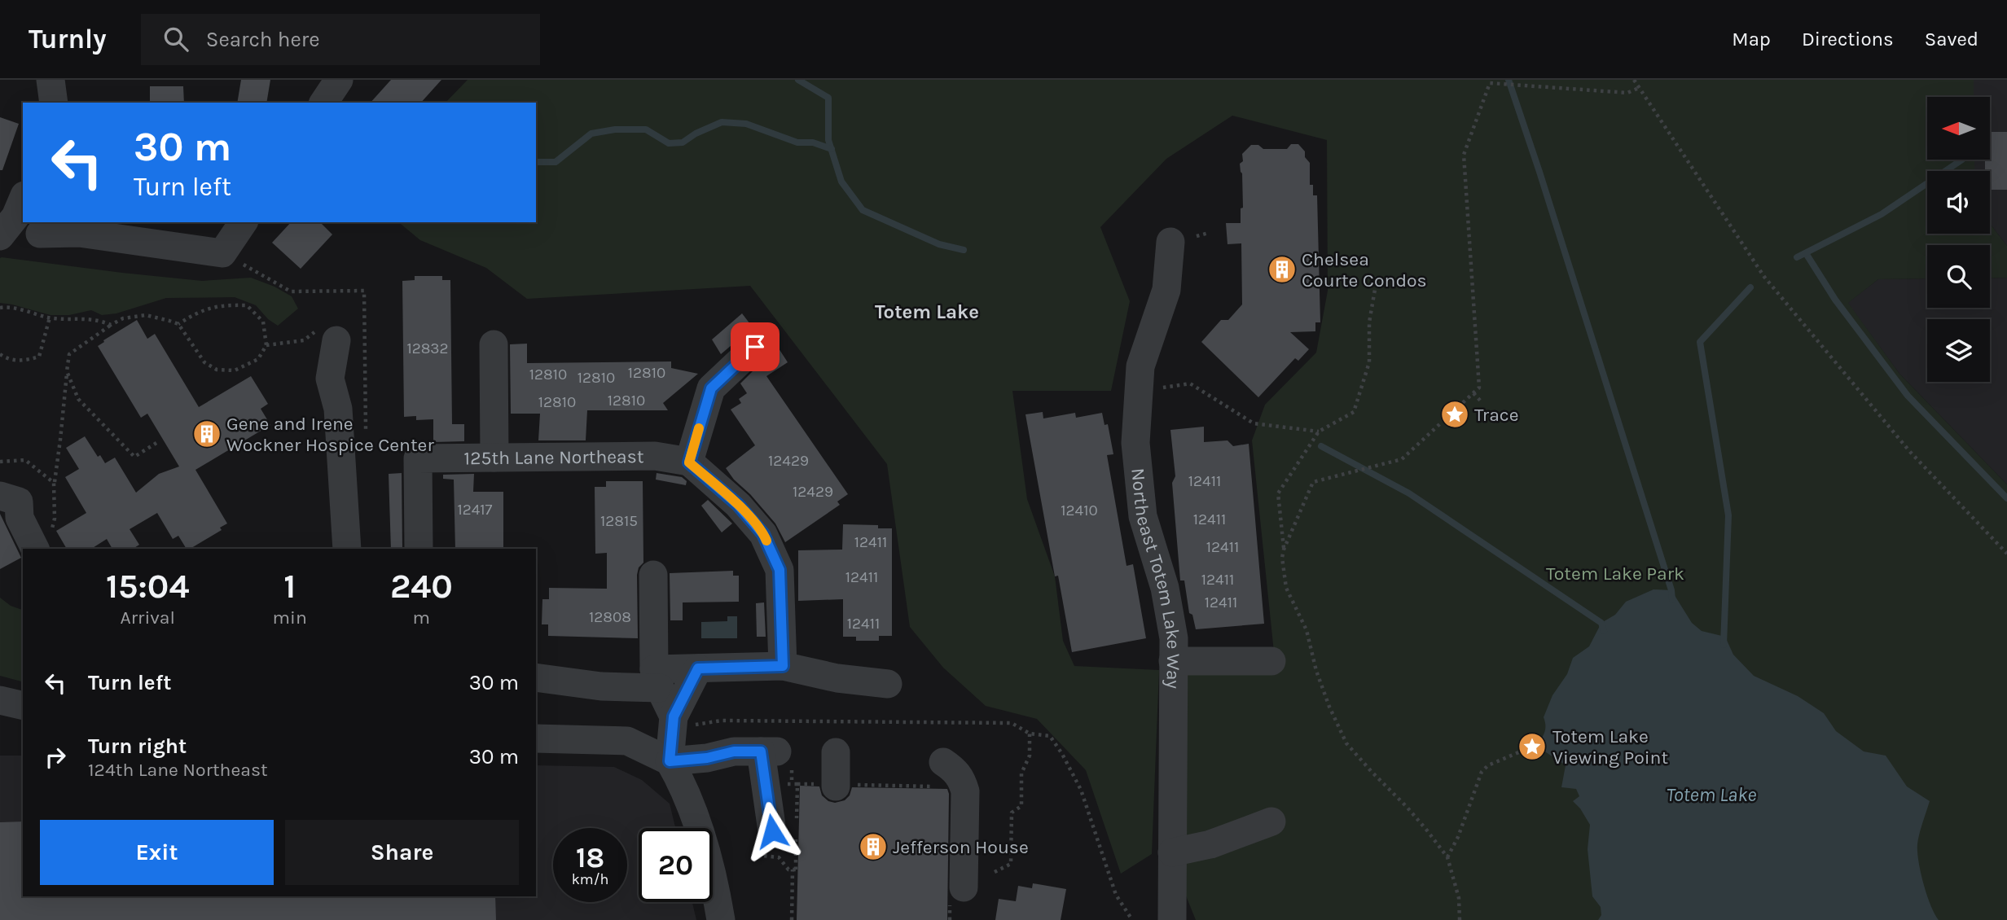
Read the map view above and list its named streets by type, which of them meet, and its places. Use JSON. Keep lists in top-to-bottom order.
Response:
{
  "streets": {
    "street": ["125th Lane Northeast", "Northeast Totem Lake Way"]
  },
  "districts": ["Totem Lake"],
  "water": ["Totem Lake"],
  "parks": ["Totem Lake Park"],
  "places": {
    "building": ["Chelsea Courte Condos", "Gene and Irene Wockner Hospice Center", "Jefferson House"],
    "place": ["Trace", "Totem Lake Viewing Point"]
  },
  "house_numbers": [
    "12832",
    "12810",
    "12810",
    "12810",
    "12810",
    "12810",
    "12429",
    "12411",
    "12429",
    "12417",
    "12410",
    "12411",
    "12815",
    "12411",
    "12411",
    "12411",
    "12411",
    "12411",
    "12808",
    "12411"
  ],
  "north": "left",
  "page": {
    "header": "Turnly",
    "search": "Search here",
    "nav": ["Map", "Directions", "Saved"],
    "turn": ["30 m", "Turn left"],
    "eta": [
      "15:04",
      "Arrival",
      "1",
      "min",
      "240",
      "m"
    ],
    "list": [
      {
        "name": "Turn left",
        "value": "30 m"
      },
      {
        "name": "Turn right",
        "note": "124th Lane Northeast",
        "value": "30 m"
      }
    ],
    "buttons": ["Exit", "Share"],
    "speed": "18 km/h",
    "limit": "20"
  }
}
